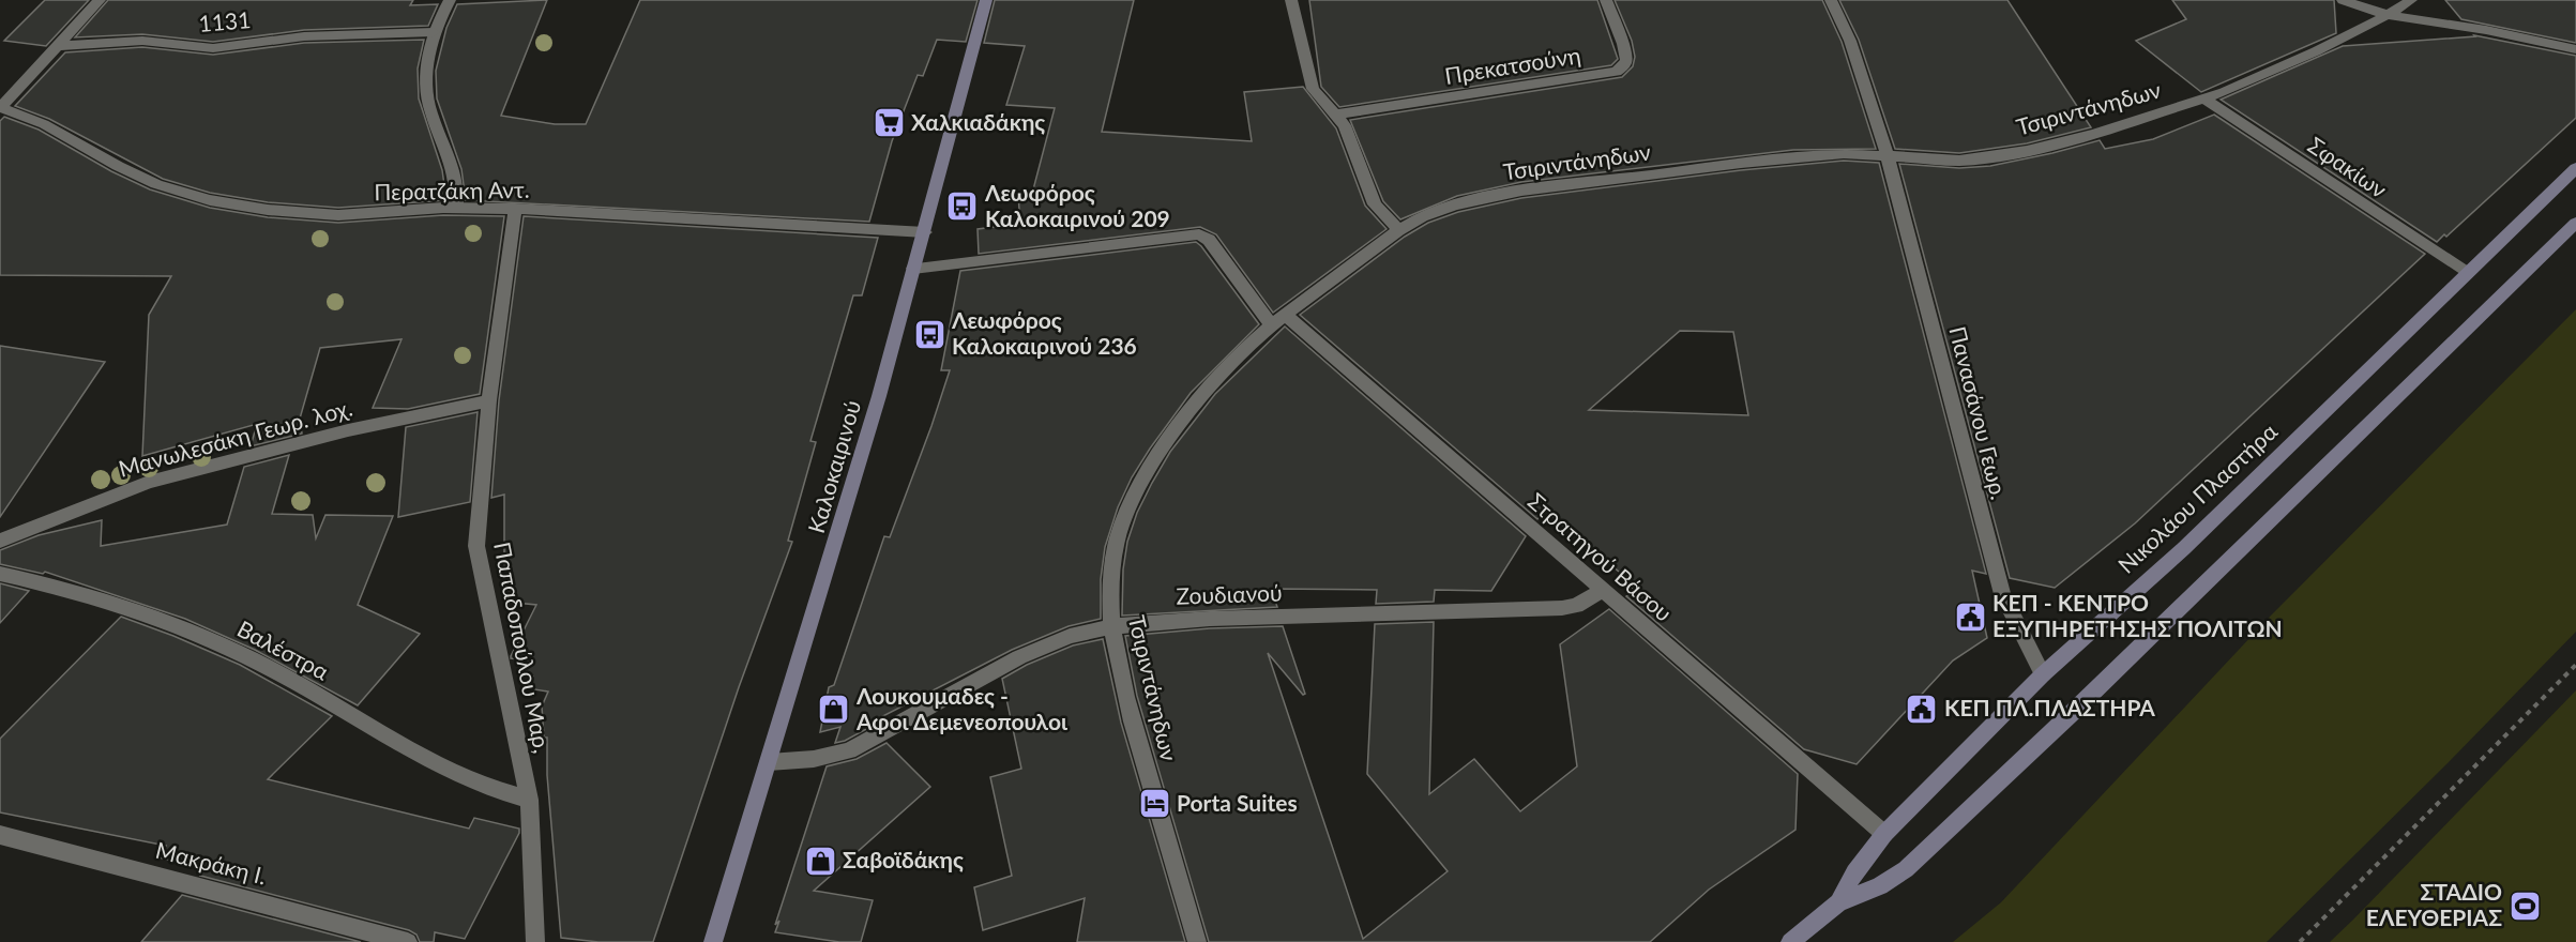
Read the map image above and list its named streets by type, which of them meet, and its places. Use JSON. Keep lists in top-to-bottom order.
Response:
{
  "streets": {
    "main road": ["Καλοκαιρινού", "Νικολάου Πλαστήρα"],
    "street": [
      "1131",
      "Πρεκατσούνη",
      "Τσιριντάνηδων",
      "Σφακίων",
      "Περατζάκη Αντ.",
      "Πανασάνου Γεωρ.",
      "Μανωλεσάκη Γεωρ. λοχ.",
      "Στρατηγού Βάσου",
      "Ζουδιανού",
      "Παπαδοπούλου Μαρ,",
      "Βαλέστρα",
      "Μακράκη Ι."
    ]
  },
  "crossings": [
    ["Τσιριντάνηδων", "Σφακίων"],
    ["Τσιριντάνηδων", "Πανασάνου Γεωρ."],
    ["Τσιριντάνηδων", "Στρατηγού Βάσου"],
    ["Τσιριντάνηδων", "Ζουδιανού"],
    ["Σφακίων", "Νικολάου Πλαστήρα"],
    ["Περατζάκη Αντ.", "Καλοκαιρινού"],
    ["Περατζάκη Αντ.", "Παπαδοπούλου Μαρ,"],
    ["Πανασάνου Γεωρ.", "Νικολάου Πλαστήρα"],
    ["Μανωλεσάκη Γεωρ. λοχ.", "Παπαδοπούλου Μαρ,"],
    ["Καλοκαιρινού", "Ζουδιανού"],
    ["Νικολάου Πλαστήρα", "Στρατηγού Βάσου"],
    ["Στρατηγού Βάσου", "Ζουδιανού"],
    ["Παπαδοπούλου Μαρ,", "Βαλέστρα"]
  ],
  "places": {
    "supermarket": ["Χαλκιαδάκης"],
    "bus stop": ["Λεωφόρος Καλοκαιρινού 209", "Λεωφόρος Καλοκαιρινού 236"],
    "public building": ["ΚΕΠ - ΚΕΝΤΡΟ ΕΞΥΠΗΡΕΤΗΣΗΣ ΠΟΛΙΤΩΝ", "ΚΕΠ ΠΛ.ΠΛΑΣΤΗΡΑ"],
    "shop": ["Λουκουμαδες - Αφοι Δεμενεοπουλοι", "Σαβοϊδάκης"],
    "hotel": ["Porta Suites"],
    "sports": ["ΣΤΑΔΙΟ ΕΛΕΥΘΕΡΙΑΣ"]
  }
}
